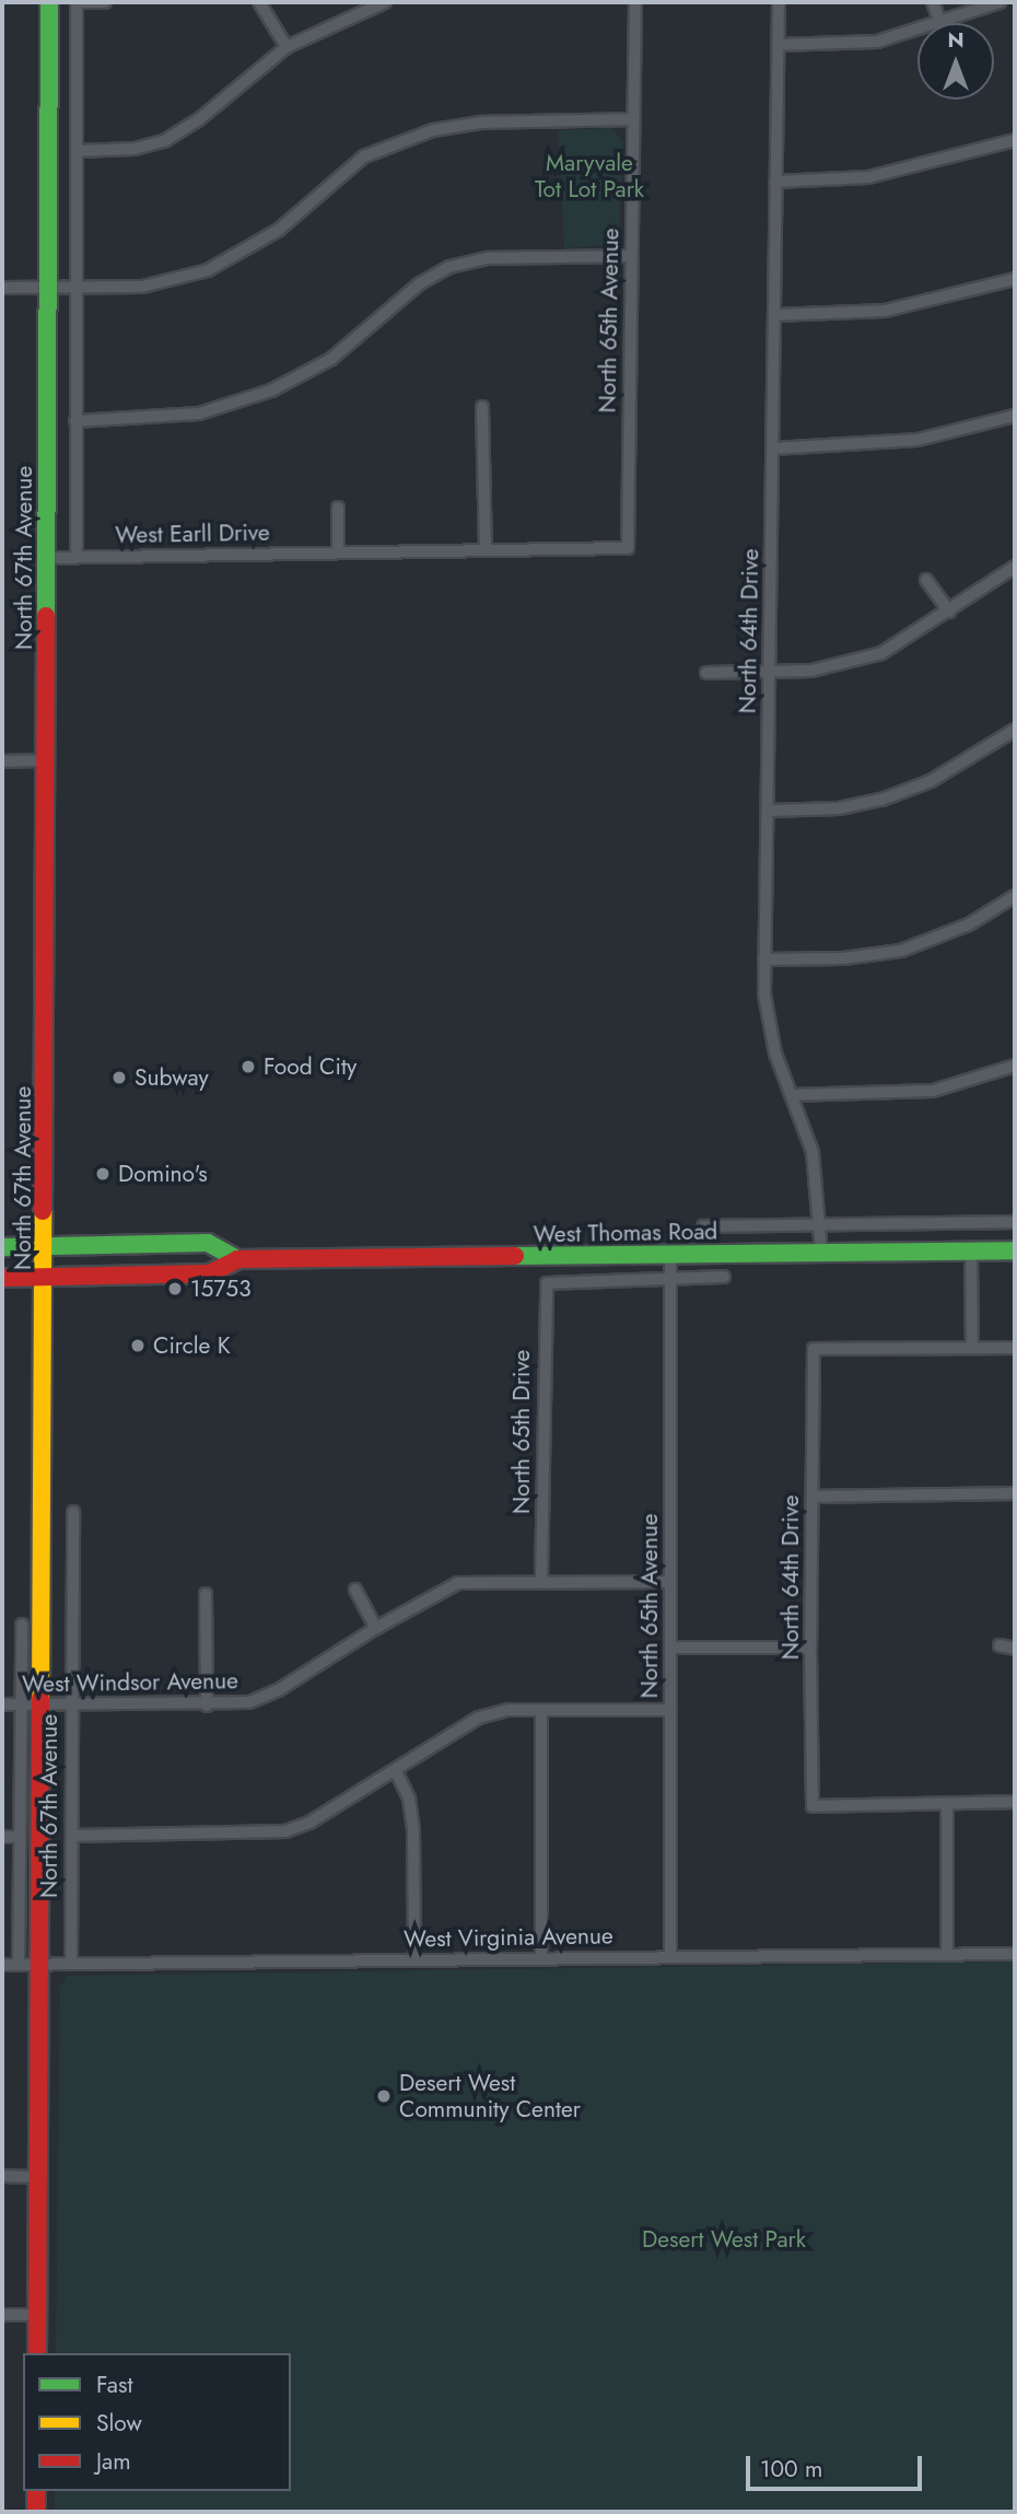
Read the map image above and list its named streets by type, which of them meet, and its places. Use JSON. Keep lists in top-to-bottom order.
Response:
{
  "streets": {
    "main road": ["North 67th Avenue", "West Thomas Road"],
    "street": [
      "North 65th Avenue",
      "West Earll Drive",
      "North 64th Drive",
      "North 65th Drive",
      "West Windsor Avenue",
      "West Virginia Avenue"
    ]
  },
  "crossings": [
    ["North 65th Avenue", "West Earll Drive"],
    ["North 65th Avenue", "West Thomas Road"],
    ["North 65th Avenue", "West Windsor Avenue"],
    ["North 65th Avenue", "West Virginia Avenue"],
    ["West Earll Drive", "North 67th Avenue"],
    ["North 67th Avenue", "West Thomas Road"],
    ["North 67th Avenue", "West Windsor Avenue"],
    ["North 67th Avenue", "West Virginia Avenue"],
    ["North 64th Drive", "West Thomas Road"],
    ["West Thomas Road", "North 65th Drive"],
    ["North 65th Drive", "West Windsor Avenue"]
  ],
  "parks": ["Maryvale Tot Lot Park", "Desert West Park"],
  "places": [
    "Food City",
    "Subway",
    "Domino's",
    "15753",
    "Circle K",
    "Desert West Community Center"
  ],
  "legend": ["Fast", "Slow", "Jam"],
  "scale_bar": "100 m",
  "north": "top"
}
